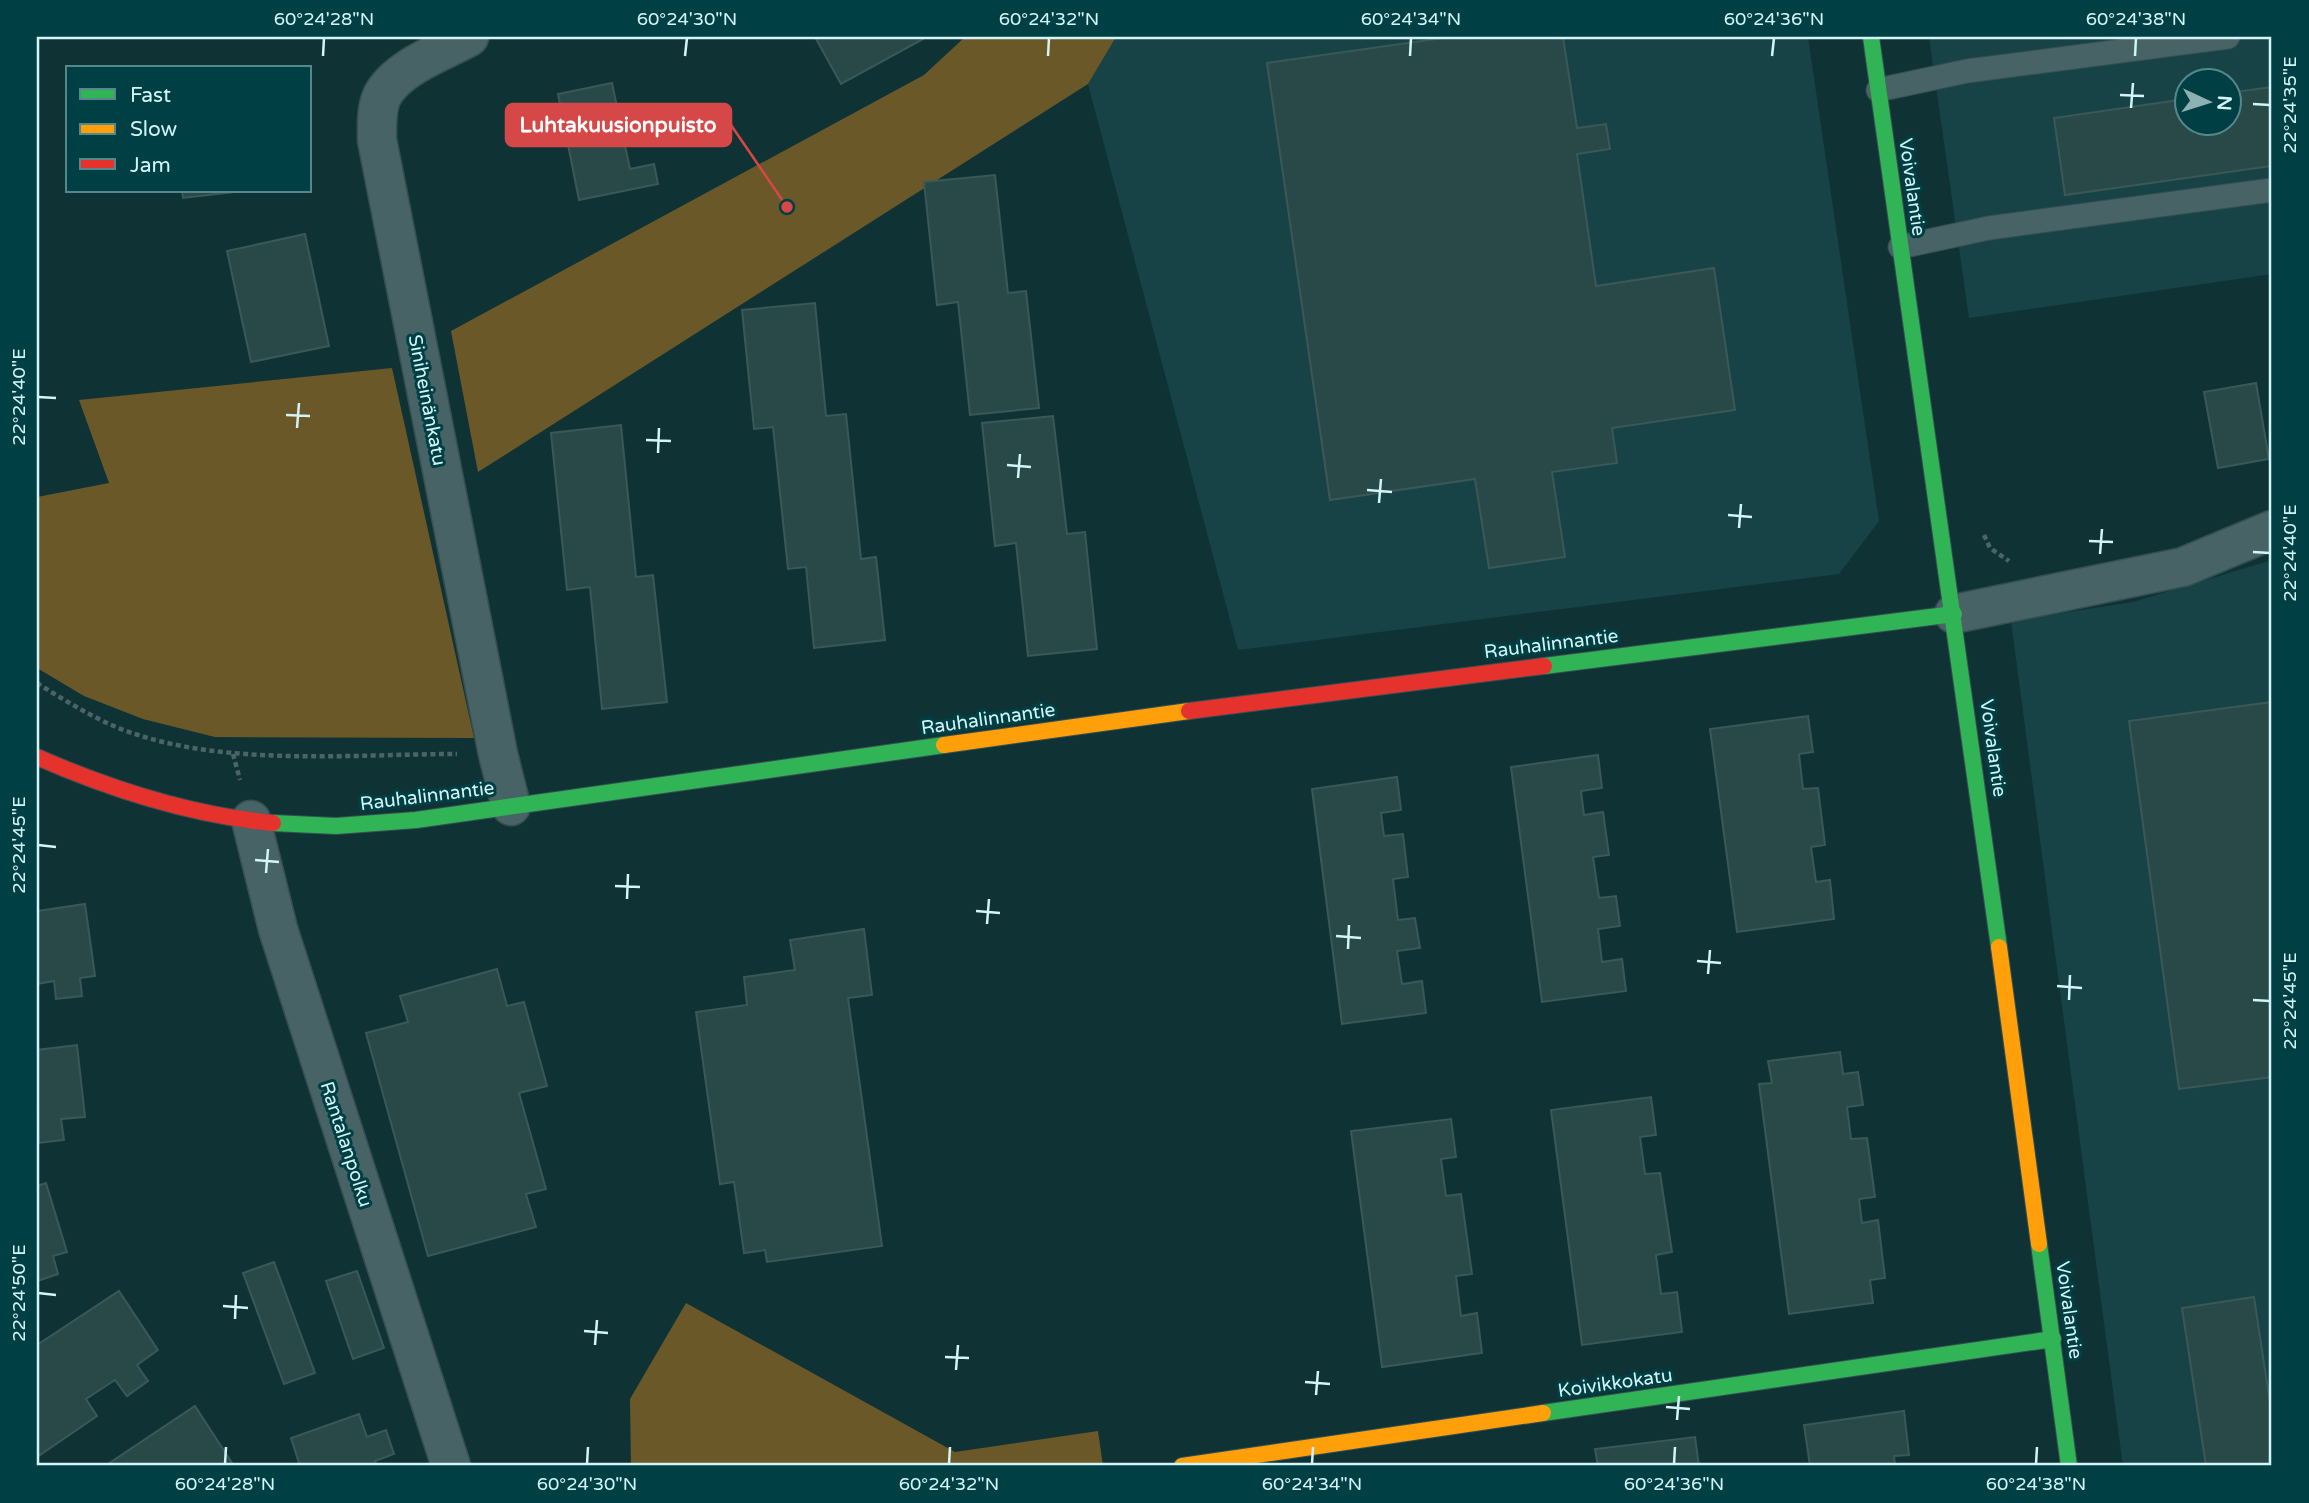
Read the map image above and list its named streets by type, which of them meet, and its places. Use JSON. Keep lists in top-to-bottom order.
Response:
{
  "streets": {
    "street": [
      "Voivalantie",
      "Siniheinänkatu",
      "Rauhalinnantie",
      "Rantalanpolku",
      "Koivikkokatu"
    ]
  },
  "crossings": [
    ["Voivalantie", "Rauhalinnantie"],
    ["Voivalantie", "Koivikkokatu"],
    ["Siniheinänkatu", "Rauhalinnantie"],
    ["Rauhalinnantie", "Rantalanpolku"]
  ],
  "places": ["Luhtakuusionpuisto"],
  "legend": ["Fast", "Slow", "Jam"],
  "north": "right",
  "coordinates": [
    "60°24'28\"N",
    "60°24'30\"N",
    "60°24'32\"N",
    "60°24'34\"N",
    "60°24'36\"N",
    "60°24'38\"N",
    "22°24'35\"E",
    "22°24'40\"E",
    "22°24'45\"E",
    "22°24'50\"E"
  ]
}
